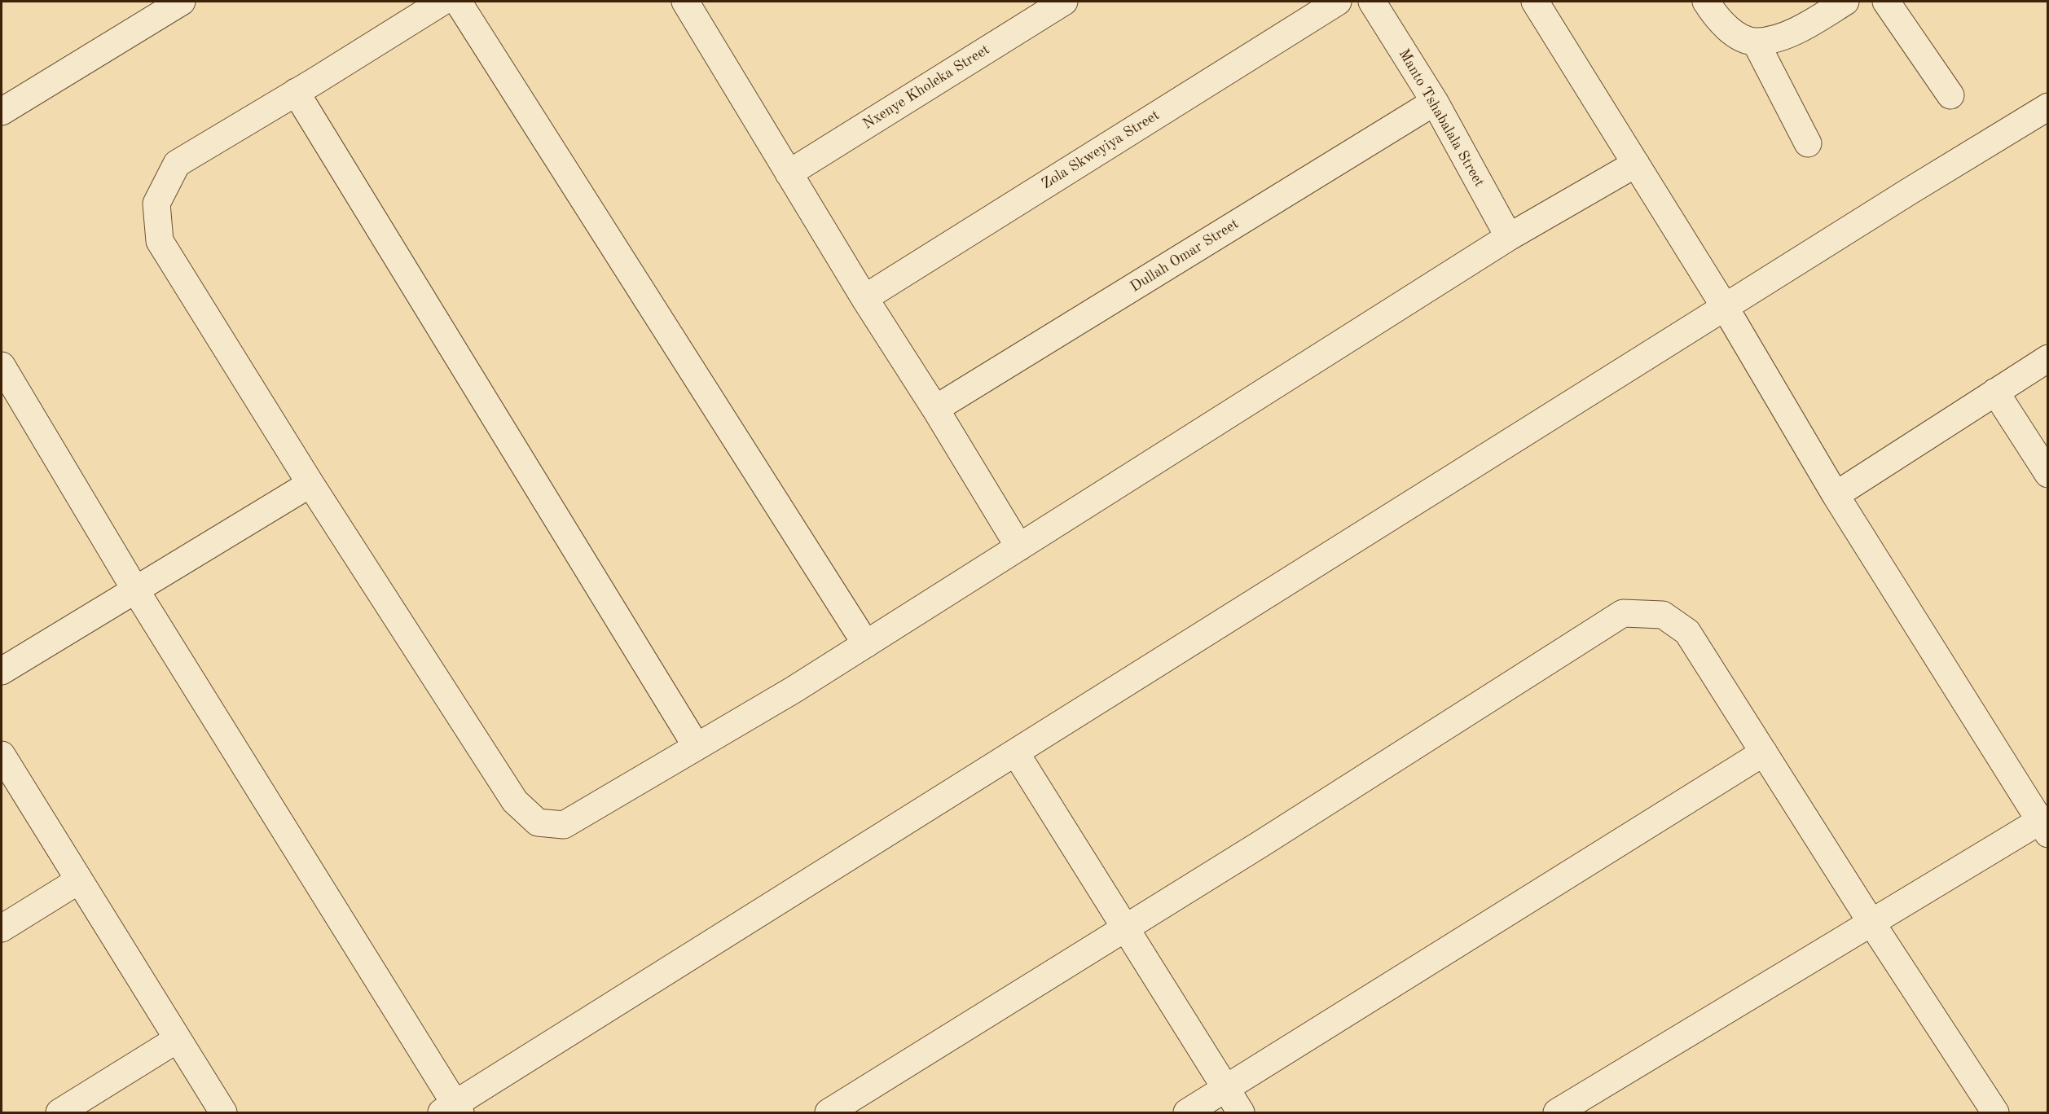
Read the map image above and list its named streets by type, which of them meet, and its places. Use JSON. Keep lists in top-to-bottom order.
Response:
{
  "streets": {
    "street": [
      "Nxenye Kholeka Street",
      "Manto Tshabalala Street",
      "Zola Skweyiya Street",
      "Dullah Omar Street"
    ]
  },
  "crossings": [
    ["Manto Tshabalala Street", "Dullah Omar Street"]
  ]
}
